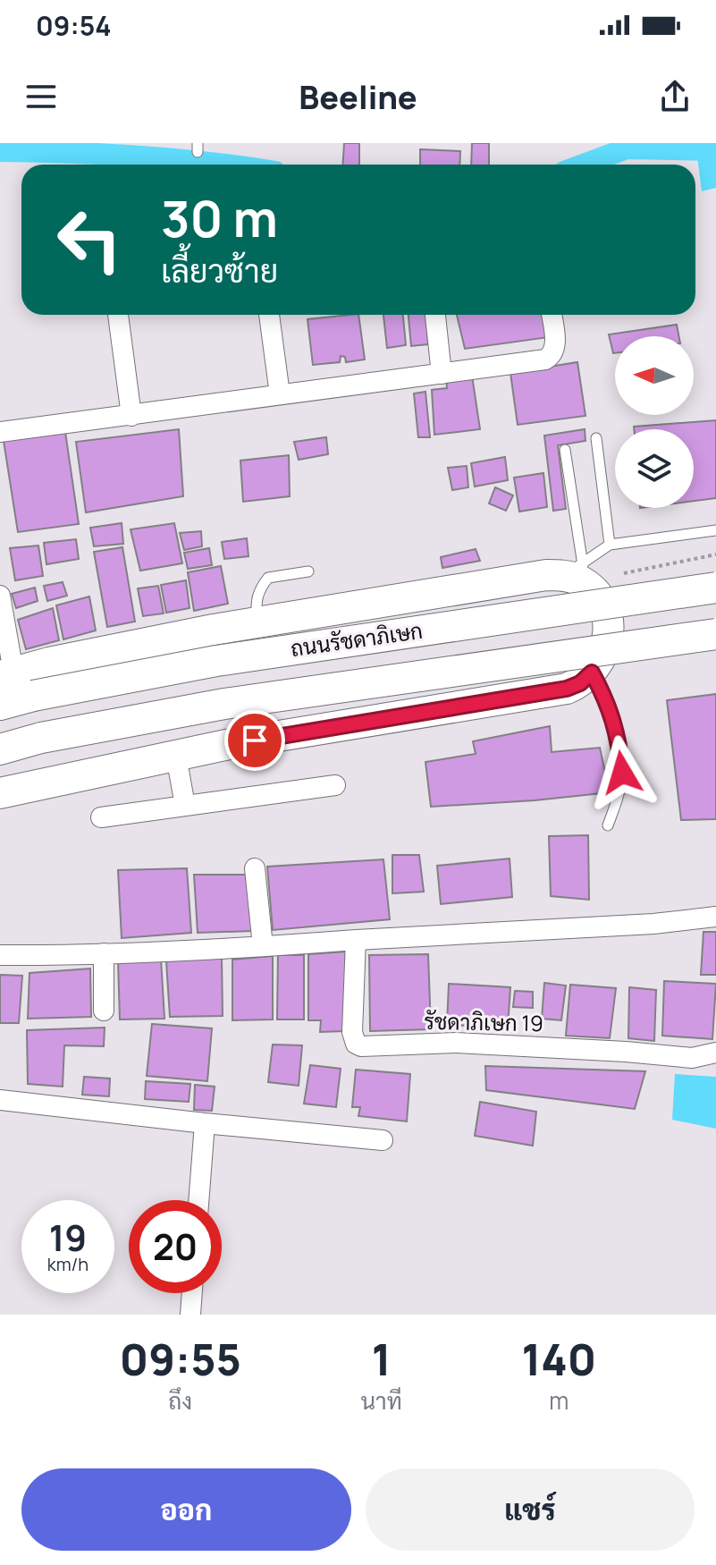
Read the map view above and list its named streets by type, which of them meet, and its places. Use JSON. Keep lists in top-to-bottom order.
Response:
{
  "streets": {
    "main road": ["ถนนรัชดาภิเษก"],
    "street": ["รัชดาภิเษก 19"]
  },
  "north": "left",
  "page": {
    "status": "09:54",
    "header": "Beeline",
    "turn": ["30 m", "เลี้ยวซ้าย"],
    "speed": "19 km/h",
    "limit": "20",
    "eta": [
      "09:55",
      "ถึง",
      "1",
      "นาที",
      "140",
      "m"
    ],
    "buttons": ["ออก", "แชร์"]
  }
}
